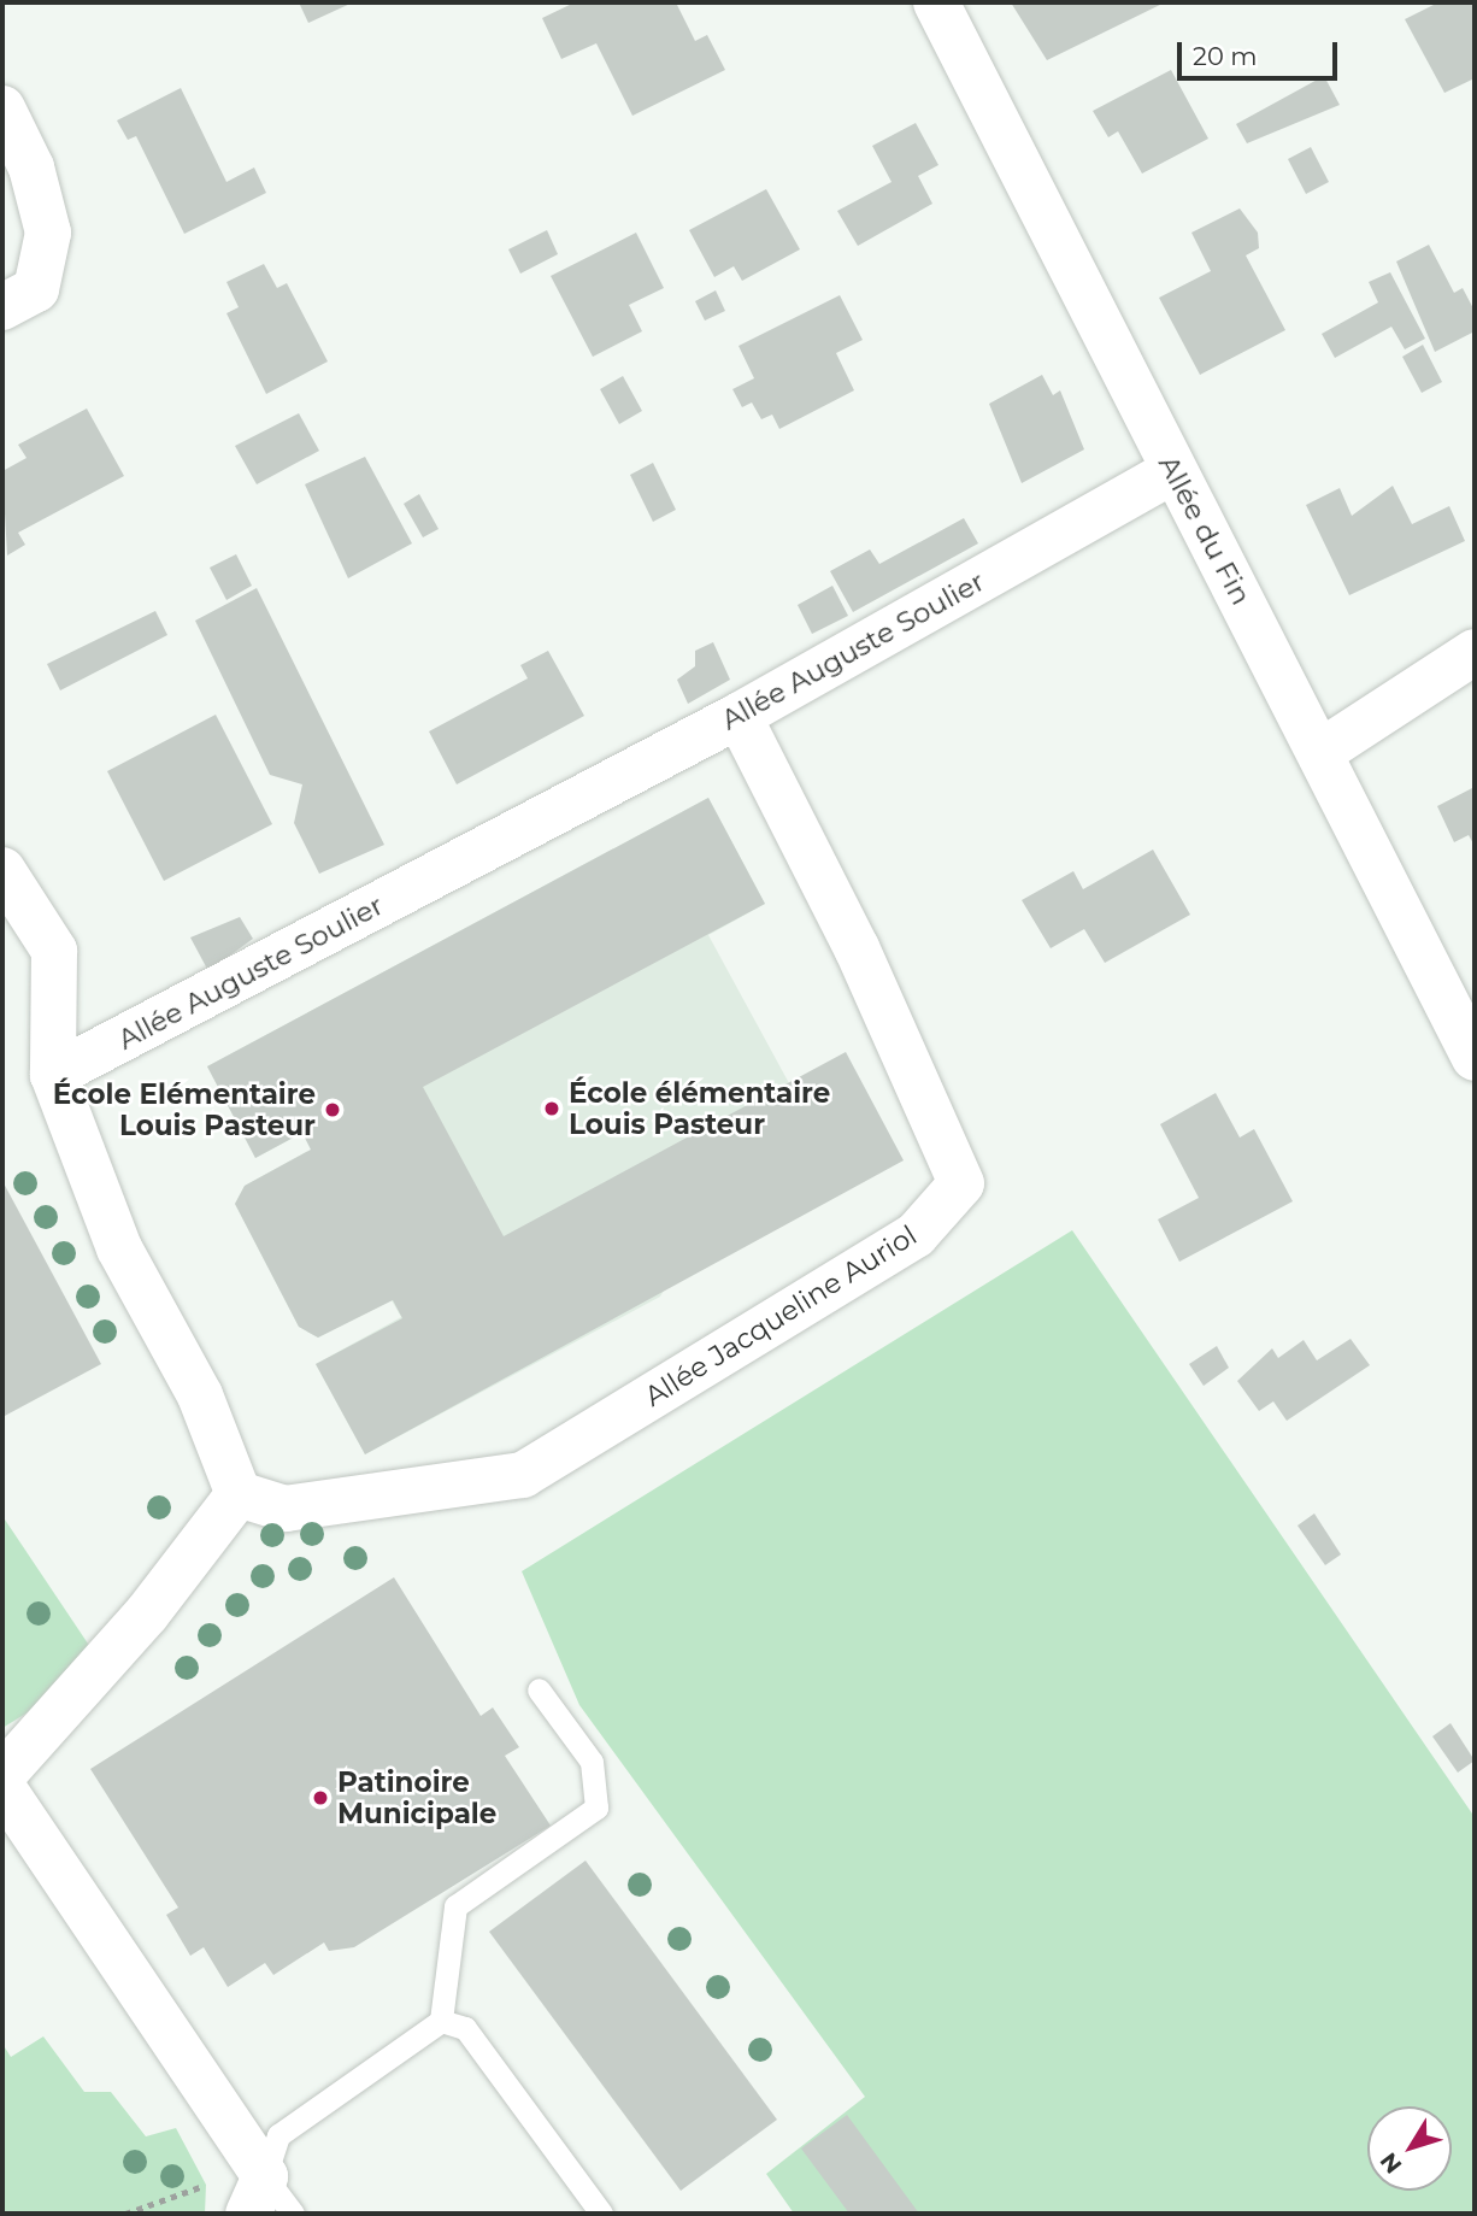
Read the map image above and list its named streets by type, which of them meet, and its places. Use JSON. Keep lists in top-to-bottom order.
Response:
{
  "streets": {
    "street": ["Allée du Fin", "Allée Auguste Soulier", "Allée Jacqueline Auriol"]
  },
  "crossings": [
    ["Allée du Fin", "Allée Auguste Soulier"],
    ["Allée Auguste Soulier", "Allée Jacqueline Auriol"]
  ],
  "places": ["École élémentaire Louis Pasteur", "École Elémentaire Louis Pasteur", "Patinoire Municipale"],
  "scale_bar": "20 m",
  "north": "bottom left"
}
